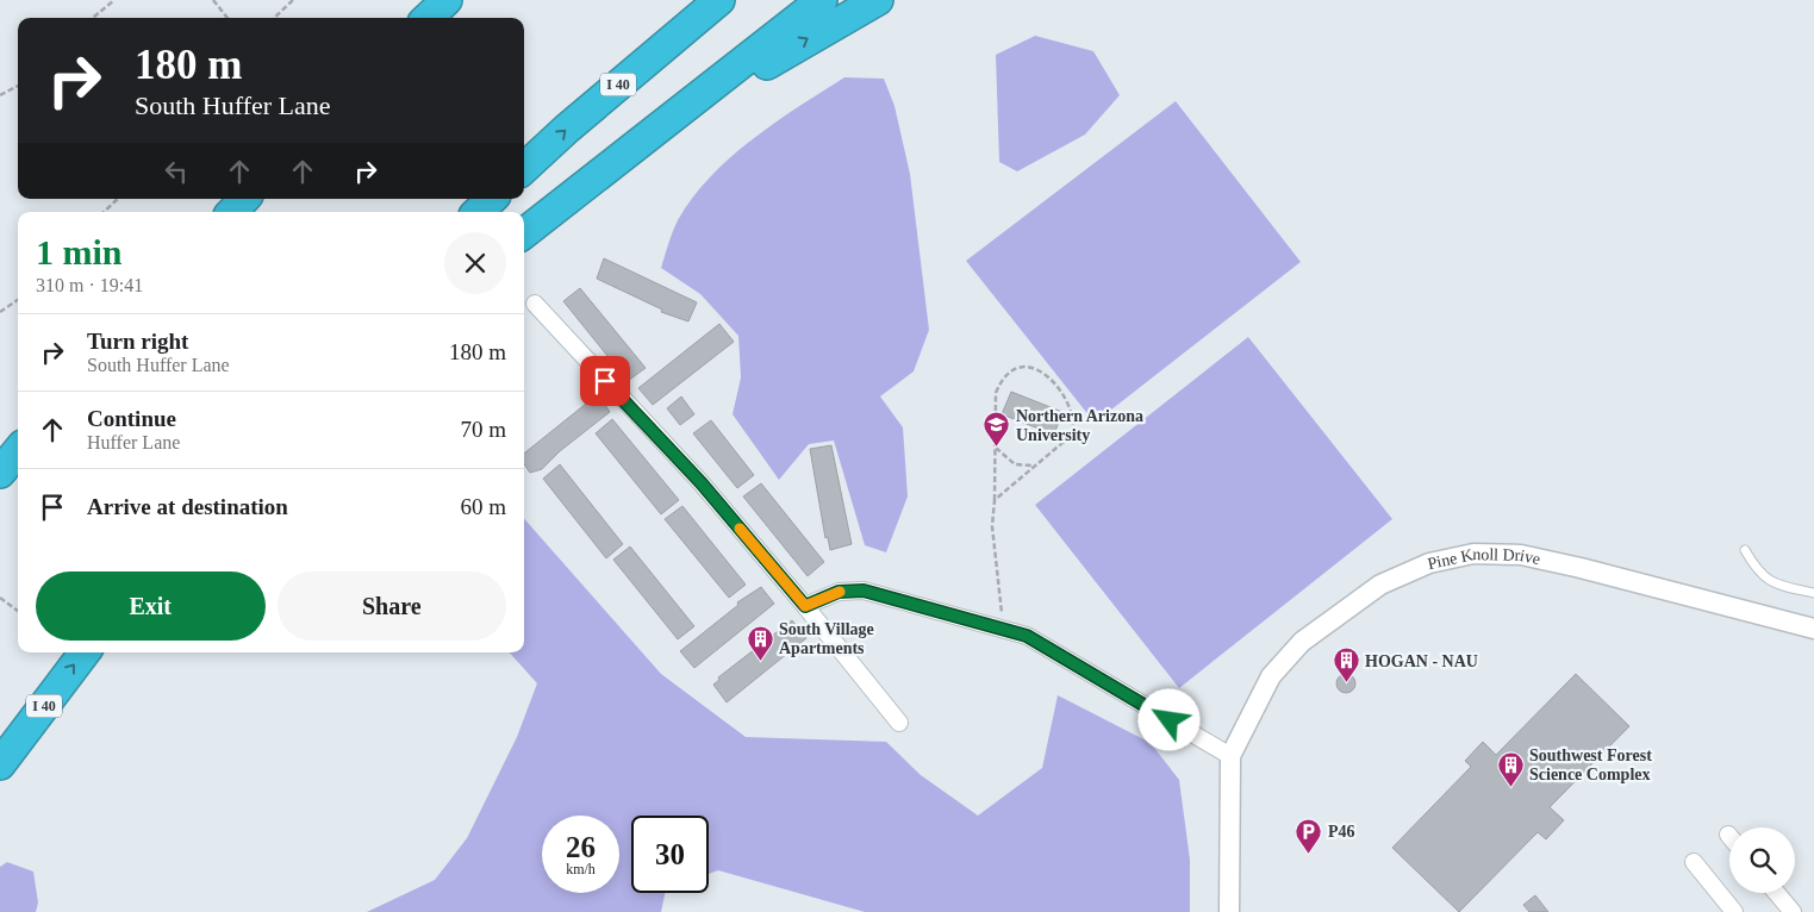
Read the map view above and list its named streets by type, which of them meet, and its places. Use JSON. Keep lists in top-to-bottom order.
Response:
{
  "streets": {
    "highway": ["I 40"],
    "street": ["Pine Knoll Drive"]
  },
  "places": {
    "school or university": ["Northern Arizona University"],
    "building": ["South Village Apartments", "HOGAN - NAU", "Southwest Forest Science Complex"],
    "parking": ["P46"]
  },
  "page": {
    "turn": ["180 m", "South Huffer Lane"],
    "heading": ["1 min", "310 m · 19:41"],
    "list": [
      {
        "name": "Turn right",
        "note": "South Huffer Lane",
        "value": "180 m"
      },
      {
        "name": "Continue",
        "note": "Huffer Lane",
        "value": "70 m"
      },
      {
        "name": "Arrive at destination",
        "value": "60 m"
      }
    ],
    "buttons": ["Exit", "Share"],
    "speed": "26 km/h",
    "limit": "30"
  }
}
